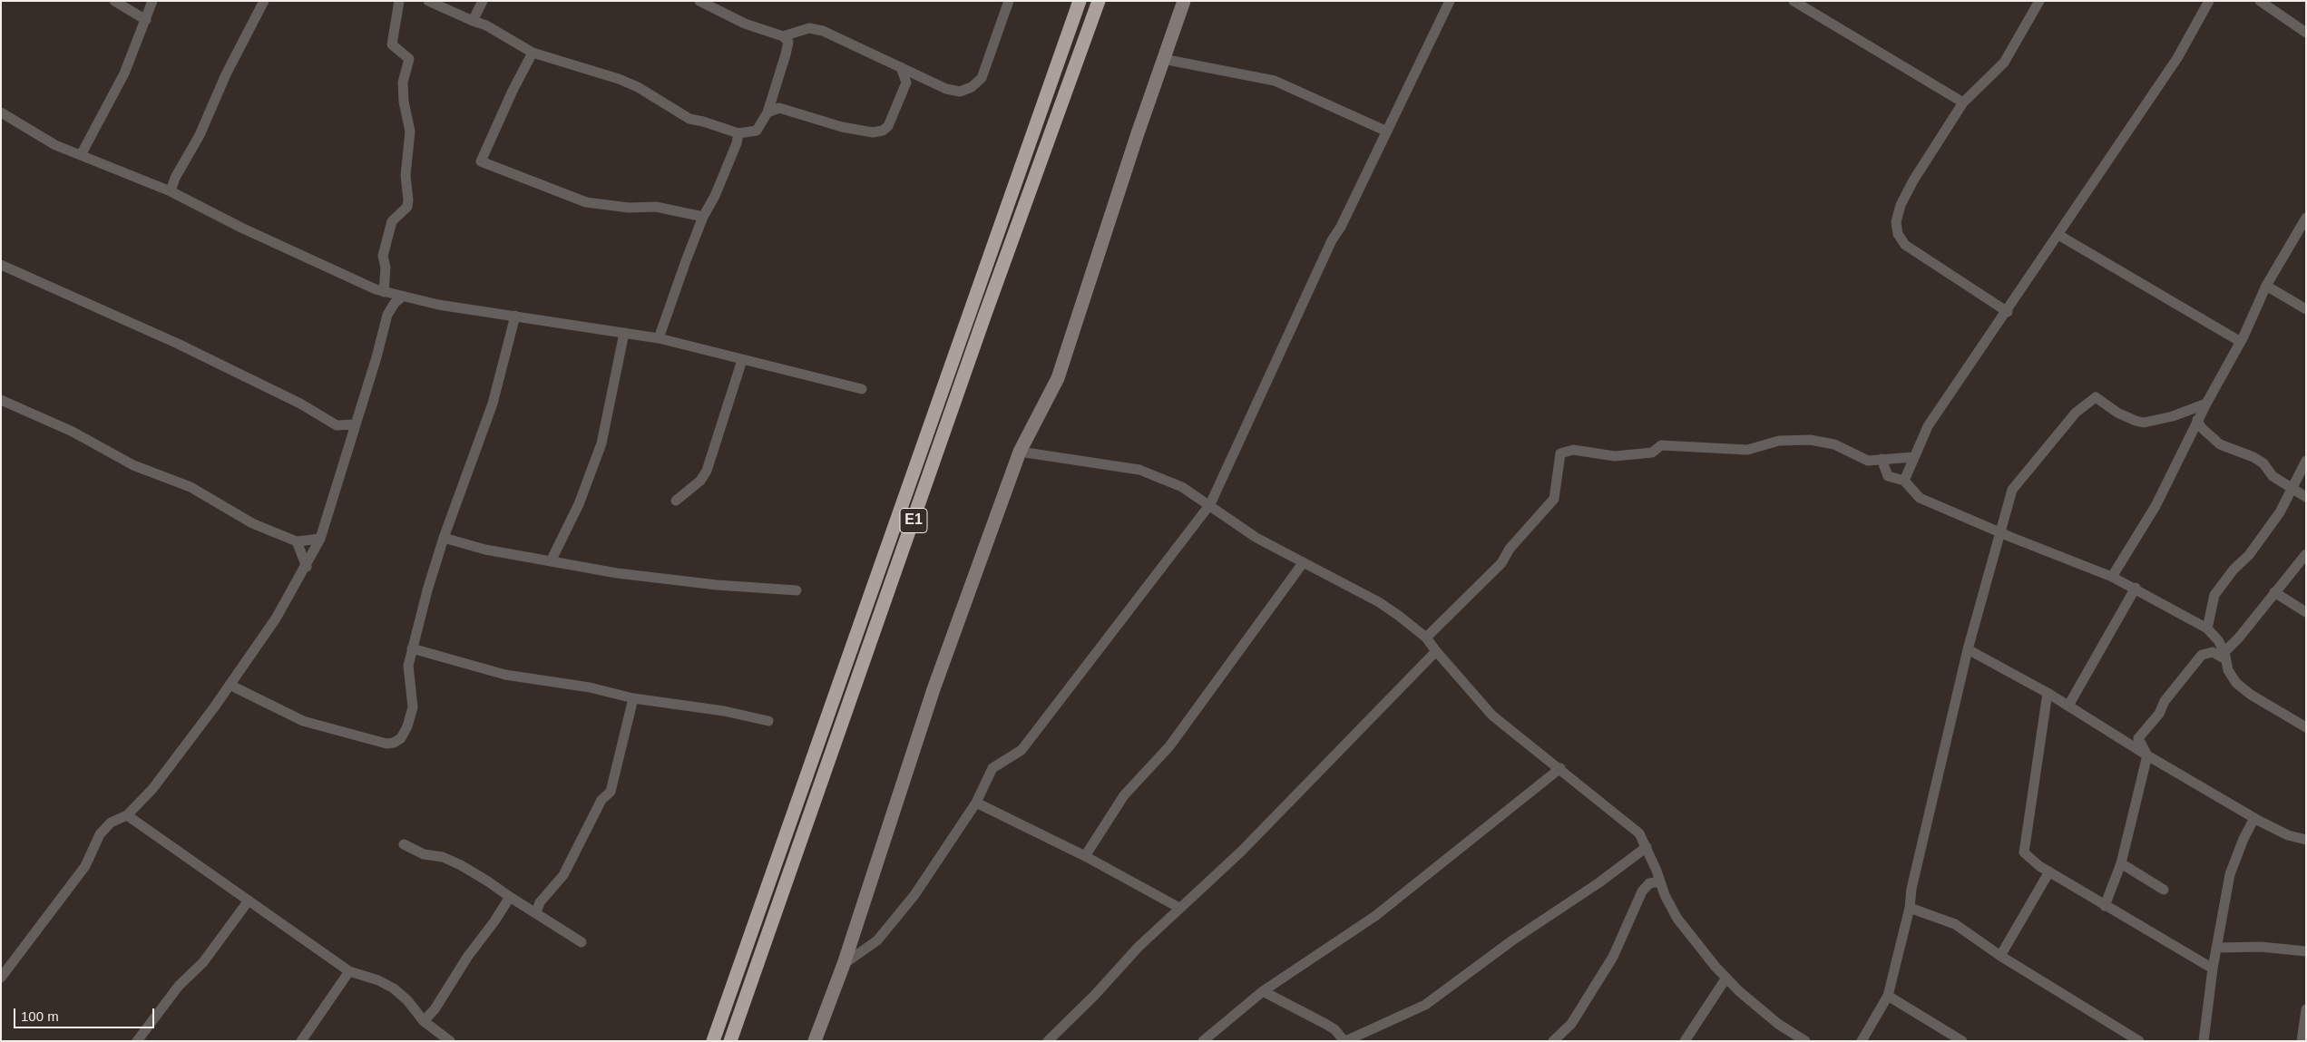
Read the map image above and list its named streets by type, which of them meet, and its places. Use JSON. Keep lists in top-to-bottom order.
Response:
{
  "streets": {
    "highway": ["E1"]
  },
  "scale_bar": "100 m"
}
